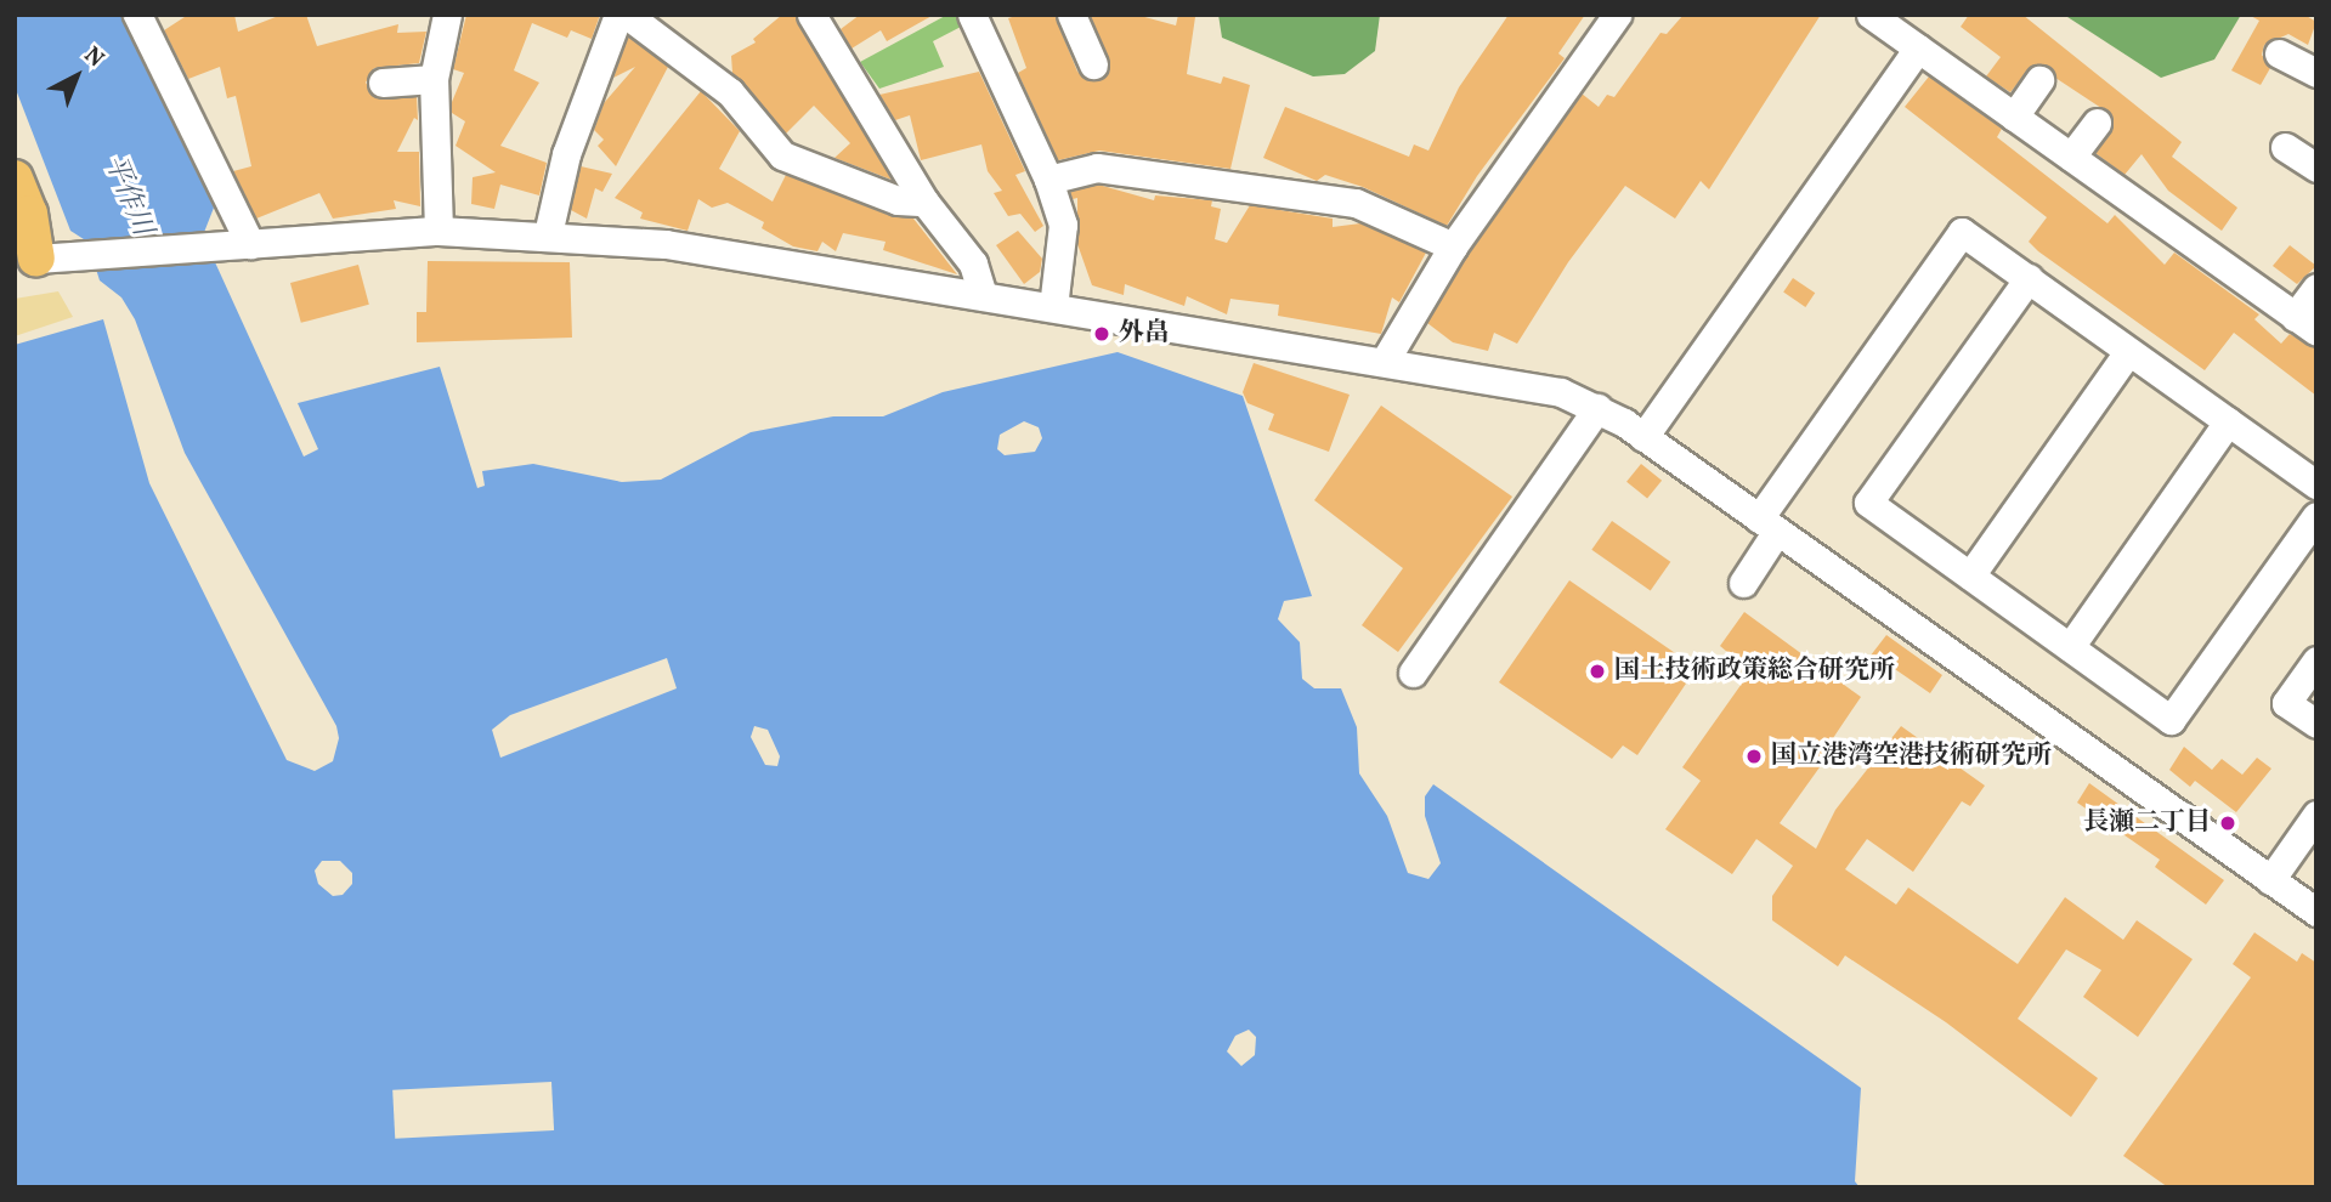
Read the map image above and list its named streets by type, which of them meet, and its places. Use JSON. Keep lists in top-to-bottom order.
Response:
{
  "water": ["平作川"],
  "places": [
    "外畠",
    "国土技術政策総合研究所",
    "国立港湾空港技術研究所",
    "長瀬二丁目"
  ],
  "north": "top right"
}
